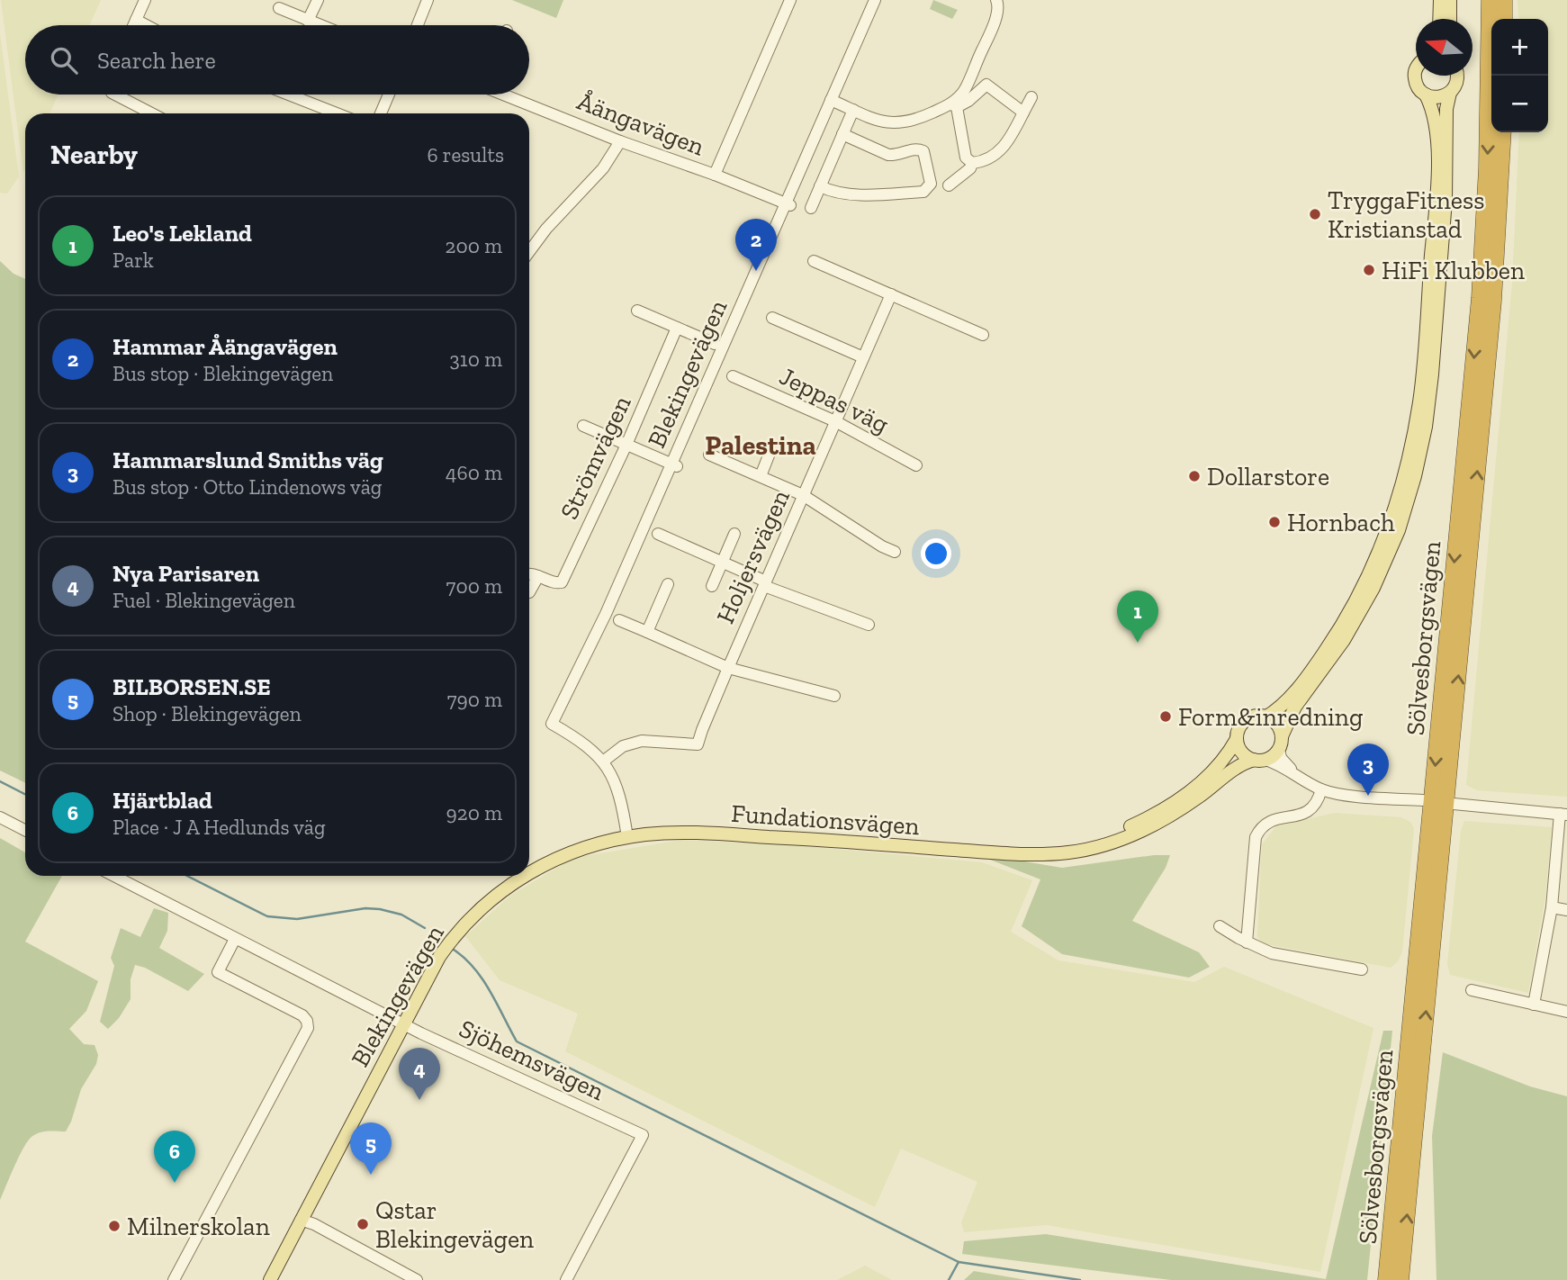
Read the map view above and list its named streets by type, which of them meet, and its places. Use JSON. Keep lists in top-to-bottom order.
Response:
{
  "streets": {
    "highway": ["Sölvesborgsvägen"],
    "main road": ["Blekingevägen", "Fundationsvägen"],
    "street": [
      "Åängavägen",
      "Jeppas väg",
      "Strömvägen",
      "Holjersvägen",
      "Sjöhemsvägen"
    ]
  },
  "crossings": [
    ["Åängavägen", "Blekingevägen"],
    ["Blekingevägen", "Holjersvägen"],
    ["Blekingevägen", "Fundationsvägen"],
    ["Blekingevägen", "Sjöhemsvägen"],
    ["Jeppas väg", "Holjersvägen"]
  ],
  "districts": ["Palestina"],
  "places": [
    "TryggaFitness Kristianstad",
    "HiFi Klubben",
    "Dollarstore",
    "Hornbach",
    "Form&inredning",
    "Qstar Blekingevägen",
    "Milnerskolan"
  ],
  "north": "left",
  "page": {
    "map_buttons": ["+", "−"],
    "search": "Search here",
    "heading": ["Nearby", "6 results"],
    "list": [
      {
        "mark": "1",
        "name": "Leo's Lekland",
        "note": "Park",
        "value": "200 m"
      },
      {
        "mark": "2",
        "name": "Hammar Åängavägen",
        "note": "Bus stop · Blekingevägen",
        "value": "310 m"
      },
      {
        "mark": "3",
        "name": "Hammarslund Smiths väg",
        "note": "Bus stop · Otto Lindenows väg",
        "value": "460 m"
      },
      {
        "mark": "4",
        "name": "Nya Parisaren",
        "note": "Fuel · Blekingevägen",
        "value": "700 m"
      },
      {
        "mark": "5",
        "name": "BILBORSEN.SE",
        "note": "Shop · Blekingevägen",
        "value": "790 m"
      },
      {
        "mark": "6",
        "name": "Hjärtblad",
        "note": "Place · J A Hedlunds väg",
        "value": "920 m"
      }
    ],
    "pins": [
      "2",
      "1",
      "3",
      "4",
      "5",
      "6"
    ]
  }
}
